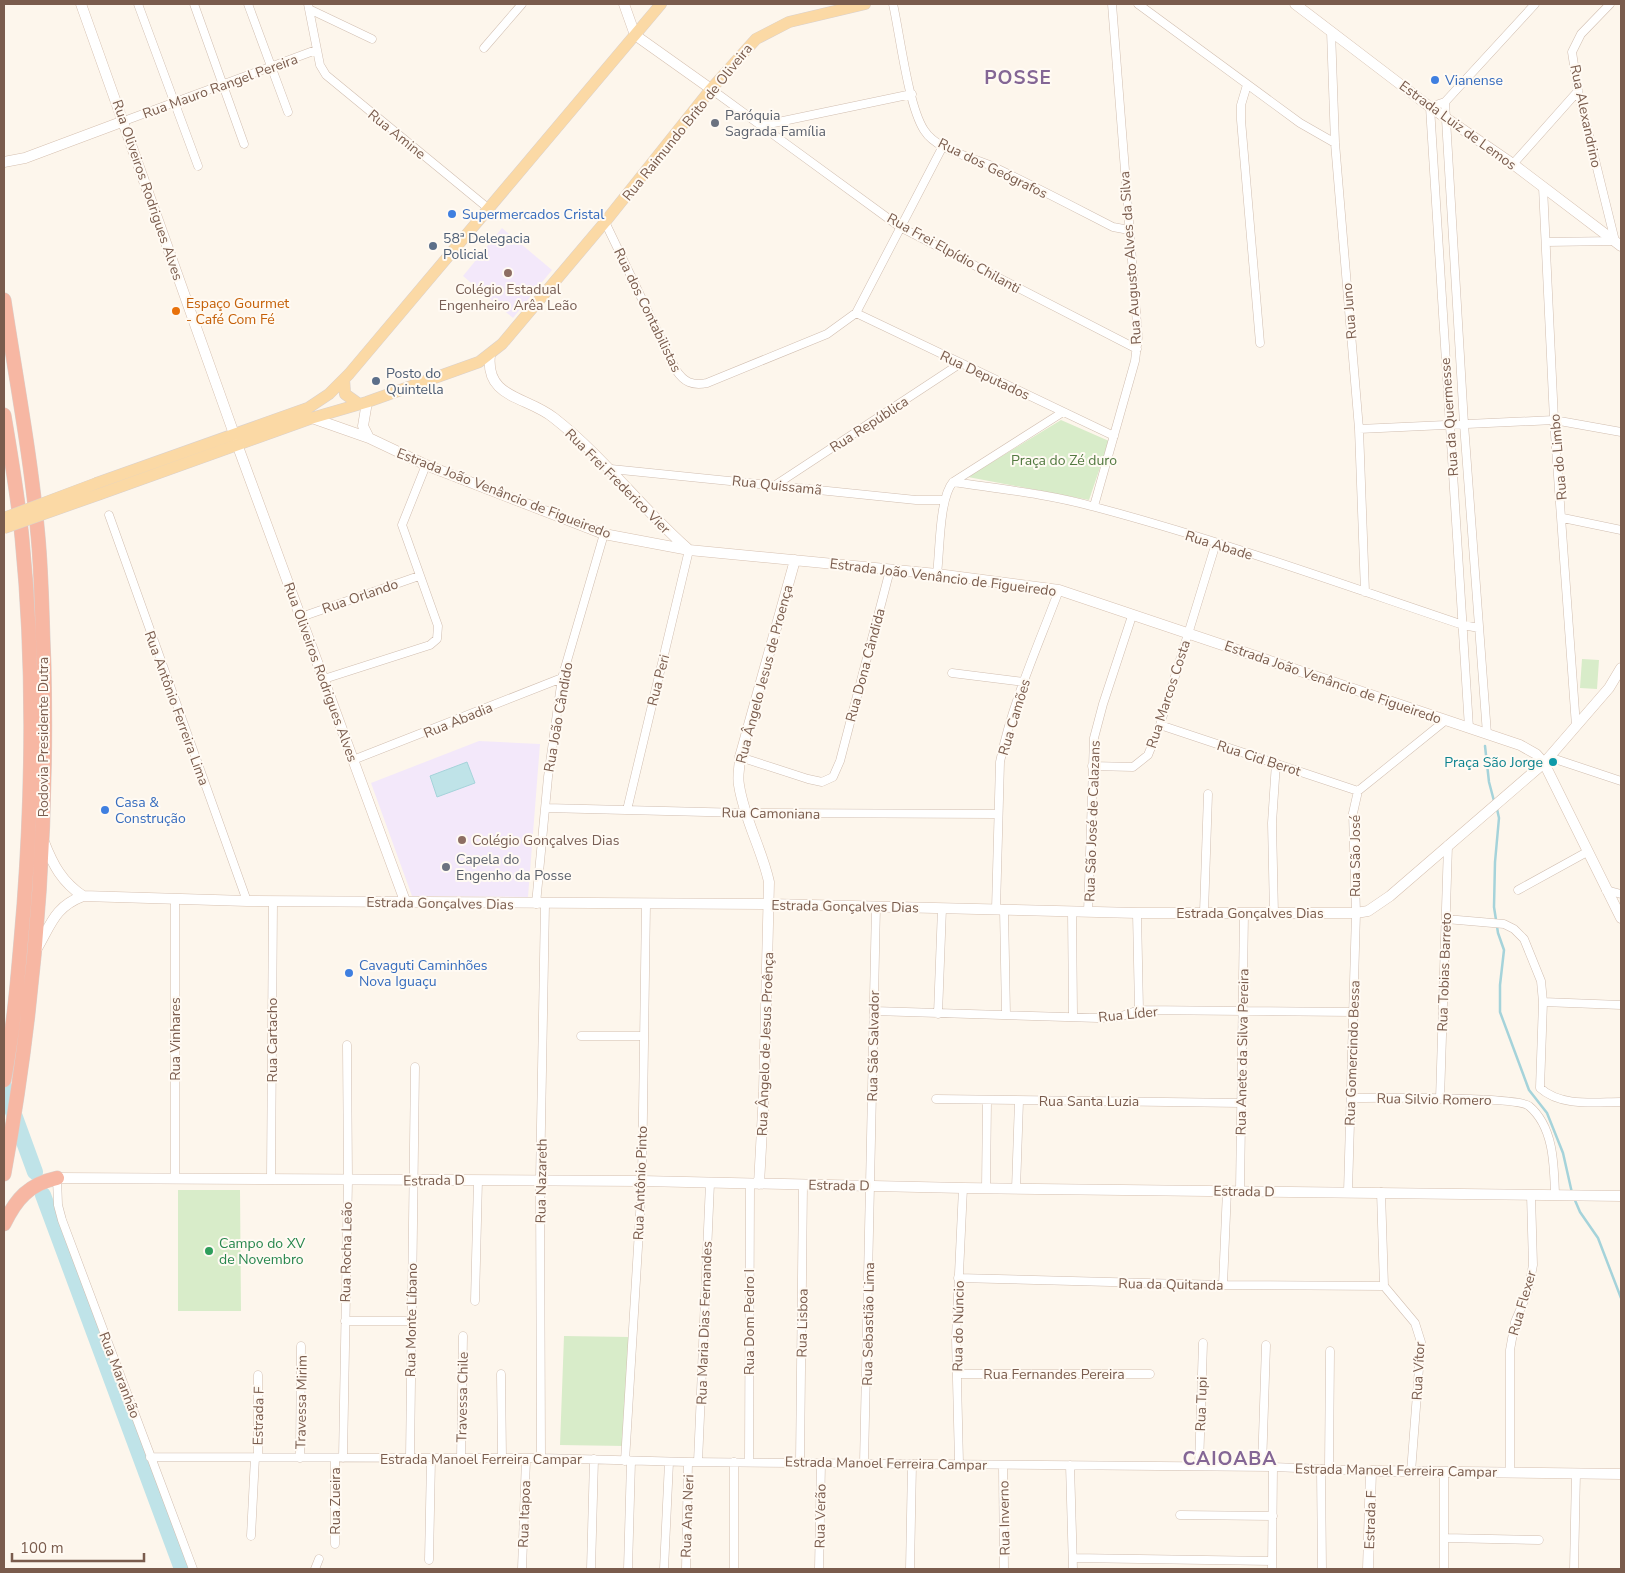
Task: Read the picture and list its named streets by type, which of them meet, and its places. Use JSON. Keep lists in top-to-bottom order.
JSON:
{
  "streets": {
    "highway": ["Rodovia Presidente Dutra"],
    "main road": ["Rua Raimundo Brito de Oliveira"],
    "street": [
      "Rua Mauro Rangel Pereira",
      "Rua Alexandrino",
      "Estrada Luiz de Lemos",
      "Rua Amine",
      "Rua dos Geógrafos",
      "Rua Oliveiros Rodrigues Alves",
      "Rua Frei Elpídio Chilanti",
      "Rua Augusto Alves da Silva",
      "Rua dos Contabilistas",
      "Rua Juno",
      "Rua Deputados",
      "Rua da Quermesse",
      "Rua República",
      "Rua do Limbo",
      "Rua Frei Frederico Vier",
      "Rua Quissamã",
      "Estrada João Venâncio de Figueiredo",
      "Rua Abade",
      "Rua Orlando",
      "Rua Dona Cândida",
      "Rua Ângelo Jesus de Proença",
      "Rua Peri",
      "Rua Marcos Costa",
      "Rua Antônio Ferreira Lima",
      "Rua João Cândido",
      "Rua Camões",
      "Rua Abadia",
      "Rua Cid Berot",
      "Rua Camoniana",
      "Rua São José de Calazans",
      "Rua São José",
      "Estrada Gonçalves Dias",
      "Rua Tobias Barreto",
      "Rua Líder",
      "Rua Vinhares",
      "Rua Cartacho",
      "Rua Ângelo de Jesus Proênça",
      "Rua São Salvador",
      "Rua Anete da Silva Pereira",
      "Rua Gomercindo Bessa",
      "Rua Silvio Romero",
      "Rua Santa Luzia",
      "Estrada D",
      "Rua Nazareth",
      "Rua Antônio Pinto",
      "Rua Rocha Leão",
      "Rua da Quitanda",
      "Rua Flexer",
      "Rua Monte Líbano",
      "Rua Dom Pedro I",
      "Rua Maria Dias Fernandes",
      "Rua Lisboa",
      "Rua Sebastião Lima",
      "Rua do Núncio",
      "Rua Vítor",
      "Rua Fernandes Pereira",
      "Rua Maranhão",
      "Travessa Chile",
      "Travessa Mirim",
      "Rua Tupi",
      "Estrada F",
      "Estrada Manoel Ferreira Campar",
      "Rua Zueira",
      "Rua Itapoa",
      "Rua Ana Neri",
      "Rua Verão",
      "Rua Inverno"
    ]
  },
  "crossings": [
    ["Rua Mauro Rangel Pereira", "Rua Amine"],
    ["Rua Mauro Rangel Pereira", "Rua Oliveiros Rodrigues Alves"],
    ["Rua Alexandrino", "Estrada Luiz de Lemos"],
    ["Rua Raimundo Brito de Oliveira", "Rua Frei Elpídio Chilanti"],
    ["Rua Raimundo Brito de Oliveira", "Rua dos Contabilistas"],
    ["Rua Raimundo Brito de Oliveira", "Rua Frei Frederico Vier"],
    ["Rua Raimundo Brito de Oliveira", "Estrada João Venâncio de Figueiredo"],
    ["Estrada Luiz de Lemos", "Rua Juno"],
    ["Estrada Luiz de Lemos", "Rua da Quermesse"],
    ["Estrada Luiz de Lemos", "Rua do Limbo"],
    ["Rua dos Geógrafos", "Rua Augusto Alves da Silva"],
    ["Rua dos Geógrafos", "Rua dos Contabilistas"],
    ["Rua Oliveiros Rodrigues Alves", "Rua Orlando"],
    ["Rua Oliveiros Rodrigues Alves", "Rua Abadia"],
    ["Rua Oliveiros Rodrigues Alves", "Estrada Gonçalves Dias"],
    ["Rua Frei Elpídio Chilanti", "Rua Augusto Alves da Silva"],
    ["Rua Frei Elpídio Chilanti", "Rua dos Contabilistas"],
    ["Rua Augusto Alves da Silva", "Rua Deputados"],
    ["Rua Augusto Alves da Silva", "Rua Abade"],
    ["Rua dos Contabilistas", "Rua Deputados"],
    ["Rua Juno", "Rua Abade"],
    ["Rua Deputados", "Rua República"],
    ["Rua da Quermesse", "Estrada João Venâncio de Figueiredo"],
    ["Rua da Quermesse", "Rua Abade"],
    ["Rua República", "Rua Quissamã"],
    ["Rua do Limbo", "Estrada Gonçalves Dias"],
    ["Rua Frei Frederico Vier", "Rua Quissamã"],
    ["Rua Frei Frederico Vier", "Estrada João Venâncio de Figueiredo"],
    ["Rua Frei Frederico Vier", "Rua Peri"],
    ["Estrada João Venâncio de Figueiredo", "Rua Dona Cândida"],
    ["Estrada João Venâncio de Figueiredo", "Rua Ângelo Jesus de Proença"],
    ["Estrada João Venâncio de Figueiredo", "Rua Peri"],
    ["Estrada João Venâncio de Figueiredo", "Rua Marcos Costa"],
    ["Estrada João Venâncio de Figueiredo", "Rua João Cândido"],
    ["Estrada João Venâncio de Figueiredo", "Rua Camões"],
    ["Estrada João Venâncio de Figueiredo", "Rua São José de Calazans"],
    ["Estrada João Venâncio de Figueiredo", "Estrada Gonçalves Dias"],
    ["Rua Abade", "Rua Marcos Costa"],
    ["Rua Dona Cândida", "Rua Ângelo Jesus de Proença"],
    ["Rua Ângelo Jesus de Proença", "Rua Camoniana"],
    ["Rua Ângelo Jesus de Proença", "Estrada Gonçalves Dias"],
    ["Rua Ângelo Jesus de Proença", "Rua Ângelo de Jesus Proênça"],
    ["Rua Peri", "Rua Camoniana"],
    ["Rua Marcos Costa", "Rua Cid Berot"],
    ["Rua Marcos Costa", "Rua São José de Calazans"],
    ["Rua Antônio Ferreira Lima", "Estrada Gonçalves Dias"],
    ["Rua João Cândido", "Rua Abadia"],
    ["Rua João Cândido", "Rua Camoniana"],
    ["Rua João Cândido", "Estrada Gonçalves Dias"],
    ["Rua João Cândido", "Rua Nazareth"],
    ["Rua Camões", "Rua Camoniana"],
    ["Rua Camões", "Estrada Gonçalves Dias"],
    ["Rua Camões", "Rua Líder"],
    ["Rua Cid Berot", "Rua São José"],
    ["Rua São José de Calazans", "Estrada Gonçalves Dias"],
    ["Rua São José", "Estrada Gonçalves Dias"],
    ["Rua São José", "Rua Gomercindo Bessa"],
    ["Estrada Gonçalves Dias", "Rua Tobias Barreto"],
    ["Estrada Gonçalves Dias", "Rua Vinhares"],
    ["Estrada Gonçalves Dias", "Rua Cartacho"],
    ["Estrada Gonçalves Dias", "Rua Ângelo de Jesus Proênça"],
    ["Estrada Gonçalves Dias", "Rua São Salvador"],
    ["Estrada Gonçalves Dias", "Rua Anete da Silva Pereira"],
    ["Estrada Gonçalves Dias", "Rua Gomercindo Bessa"],
    ["Estrada Gonçalves Dias", "Rua Nazareth"],
    ["Estrada Gonçalves Dias", "Rua Antônio Pinto"],
    ["Rua Tobias Barreto", "Rua Silvio Romero"],
    ["Rua Líder", "Rua São Salvador"],
    ["Rua Líder", "Rua Anete da Silva Pereira"],
    ["Rua Líder", "Rua Gomercindo Bessa"],
    ["Rua Vinhares", "Estrada D"],
    ["Rua Cartacho", "Estrada D"],
    ["Rua Ângelo de Jesus Proênça", "Estrada D"],
    ["Rua Ângelo de Jesus Proênça", "Rua Dom Pedro I"],
    ["Rua São Salvador", "Estrada D"],
    ["Rua São Salvador", "Rua Sebastião Lima"],
    ["Rua Anete da Silva Pereira", "Rua Santa Luzia"],
    ["Rua Anete da Silva Pereira", "Estrada D"],
    ["Rua Gomercindo Bessa", "Rua Silvio Romero"],
    ["Rua Gomercindo Bessa", "Estrada D"],
    ["Rua Silvio Romero", "Estrada D"],
    ["Estrada D", "Rua Nazareth"],
    ["Estrada D", "Rua Antônio Pinto"],
    ["Estrada D", "Rua Rocha Leão"],
    ["Estrada D", "Rua Flexer"],
    ["Estrada D", "Rua Monte Líbano"],
    ["Estrada D", "Rua Dom Pedro I"],
    ["Estrada D", "Rua Maria Dias Fernandes"],
    ["Estrada D", "Rua Lisboa"],
    ["Estrada D", "Rua Sebastião Lima"],
    ["Estrada D", "Rua do Núncio"],
    ["Estrada D", "Rua Maranhão"],
    ["Rua Nazareth", "Estrada Manoel Ferreira Campar"],
    ["Rua Antônio Pinto", "Estrada Manoel Ferreira Campar"],
    ["Rua Rocha Leão", "Estrada Manoel Ferreira Campar"],
    ["Rua Rocha Leão", "Rua Zueira"],
    ["Rua da Quitanda", "Rua do Núncio"],
    ["Rua da Quitanda", "Rua Vítor"],
    ["Rua Flexer", "Estrada Manoel Ferreira Campar"],
    ["Rua Monte Líbano", "Estrada Manoel Ferreira Campar"],
    ["Rua Dom Pedro I", "Estrada Manoel Ferreira Campar"],
    ["Rua Maria Dias Fernandes", "Estrada Manoel Ferreira Campar"],
    ["Rua Lisboa", "Estrada Manoel Ferreira Campar"],
    ["Rua Sebastião Lima", "Estrada Manoel Ferreira Campar"],
    ["Rua do Núncio", "Rua Fernandes Pereira"],
    ["Rua do Núncio", "Estrada Manoel Ferreira Campar"],
    ["Rua Vítor", "Estrada Manoel Ferreira Campar"],
    ["Rua Maranhão", "Estrada Manoel Ferreira Campar"],
    ["Travessa Chile", "Estrada Manoel Ferreira Campar"],
    ["Travessa Mirim", "Estrada Manoel Ferreira Campar"],
    ["Rua Tupi", "Estrada Manoel Ferreira Campar"],
    ["Estrada F", "Estrada Manoel Ferreira Campar"],
    ["Estrada Manoel Ferreira Campar", "Rua Zueira"],
    ["Estrada Manoel Ferreira Campar", "Rua Itapoa"],
    ["Estrada Manoel Ferreira Campar", "Rua Ana Neri"],
    ["Estrada Manoel Ferreira Campar", "Rua Verão"],
    ["Estrada Manoel Ferreira Campar", "Rua Inverno"]
  ],
  "districts": ["POSSE", "CAIOABA"],
  "parks": ["Praça do Zé duro"],
  "places": [
    "Vianense",
    "Paróquia Sagrada Família",
    "Supermercados Cristal",
    "58ª Delegacia Policial",
    "Colégio Estadual Engenheiro Arêa Leão",
    "Espaço Gourmet - Café Com Fé",
    "Posto do Quintella",
    "Praça São Jorge",
    "Casa & Construção",
    "Colégio Gonçalves Dias",
    "Capela do Engenho da Posse",
    "Cavaguti Caminhões Nova Iguaçu",
    "Campo do XV de Novembro"
  ],
  "scale_bar": "100 m"
}
